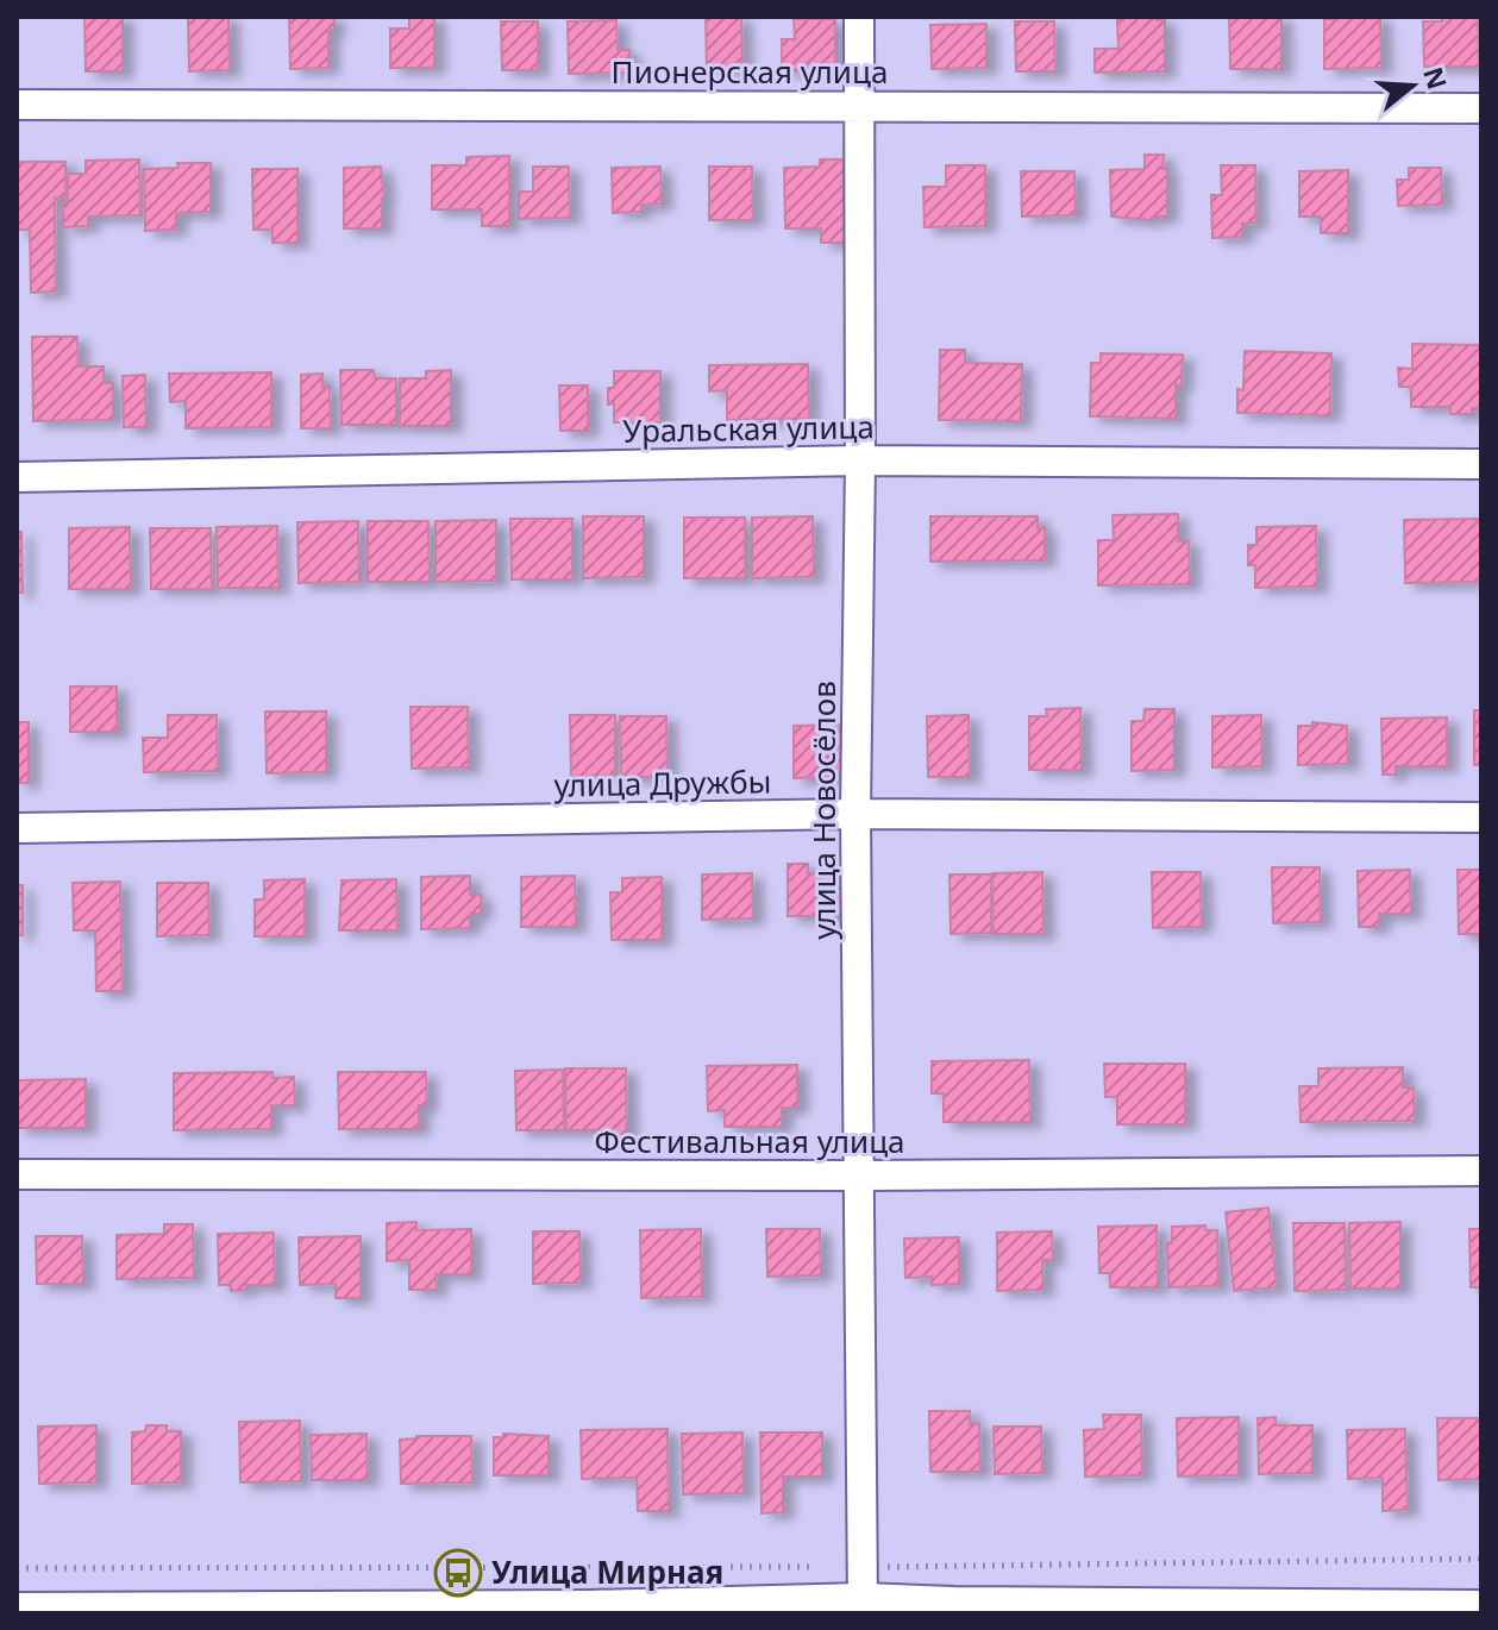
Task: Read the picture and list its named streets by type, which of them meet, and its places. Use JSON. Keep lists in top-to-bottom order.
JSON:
{
  "streets": {
    "street": [
      "Пионерская улица",
      "Уральская улица",
      "улица Дружбы",
      "улица Новосёлов",
      "Фестивальная улица"
    ]
  },
  "crossings": [
    ["Пионерская улица", "улица Новосёлов"],
    ["Уральская улица", "улица Новосёлов"],
    ["улица Дружбы", "улица Новосёлов"],
    ["улица Новосёлов", "Фестивальная улица"]
  ],
  "places": {
    "bus stop": ["Улица Мирная"]
  },
  "north": "right"
}
